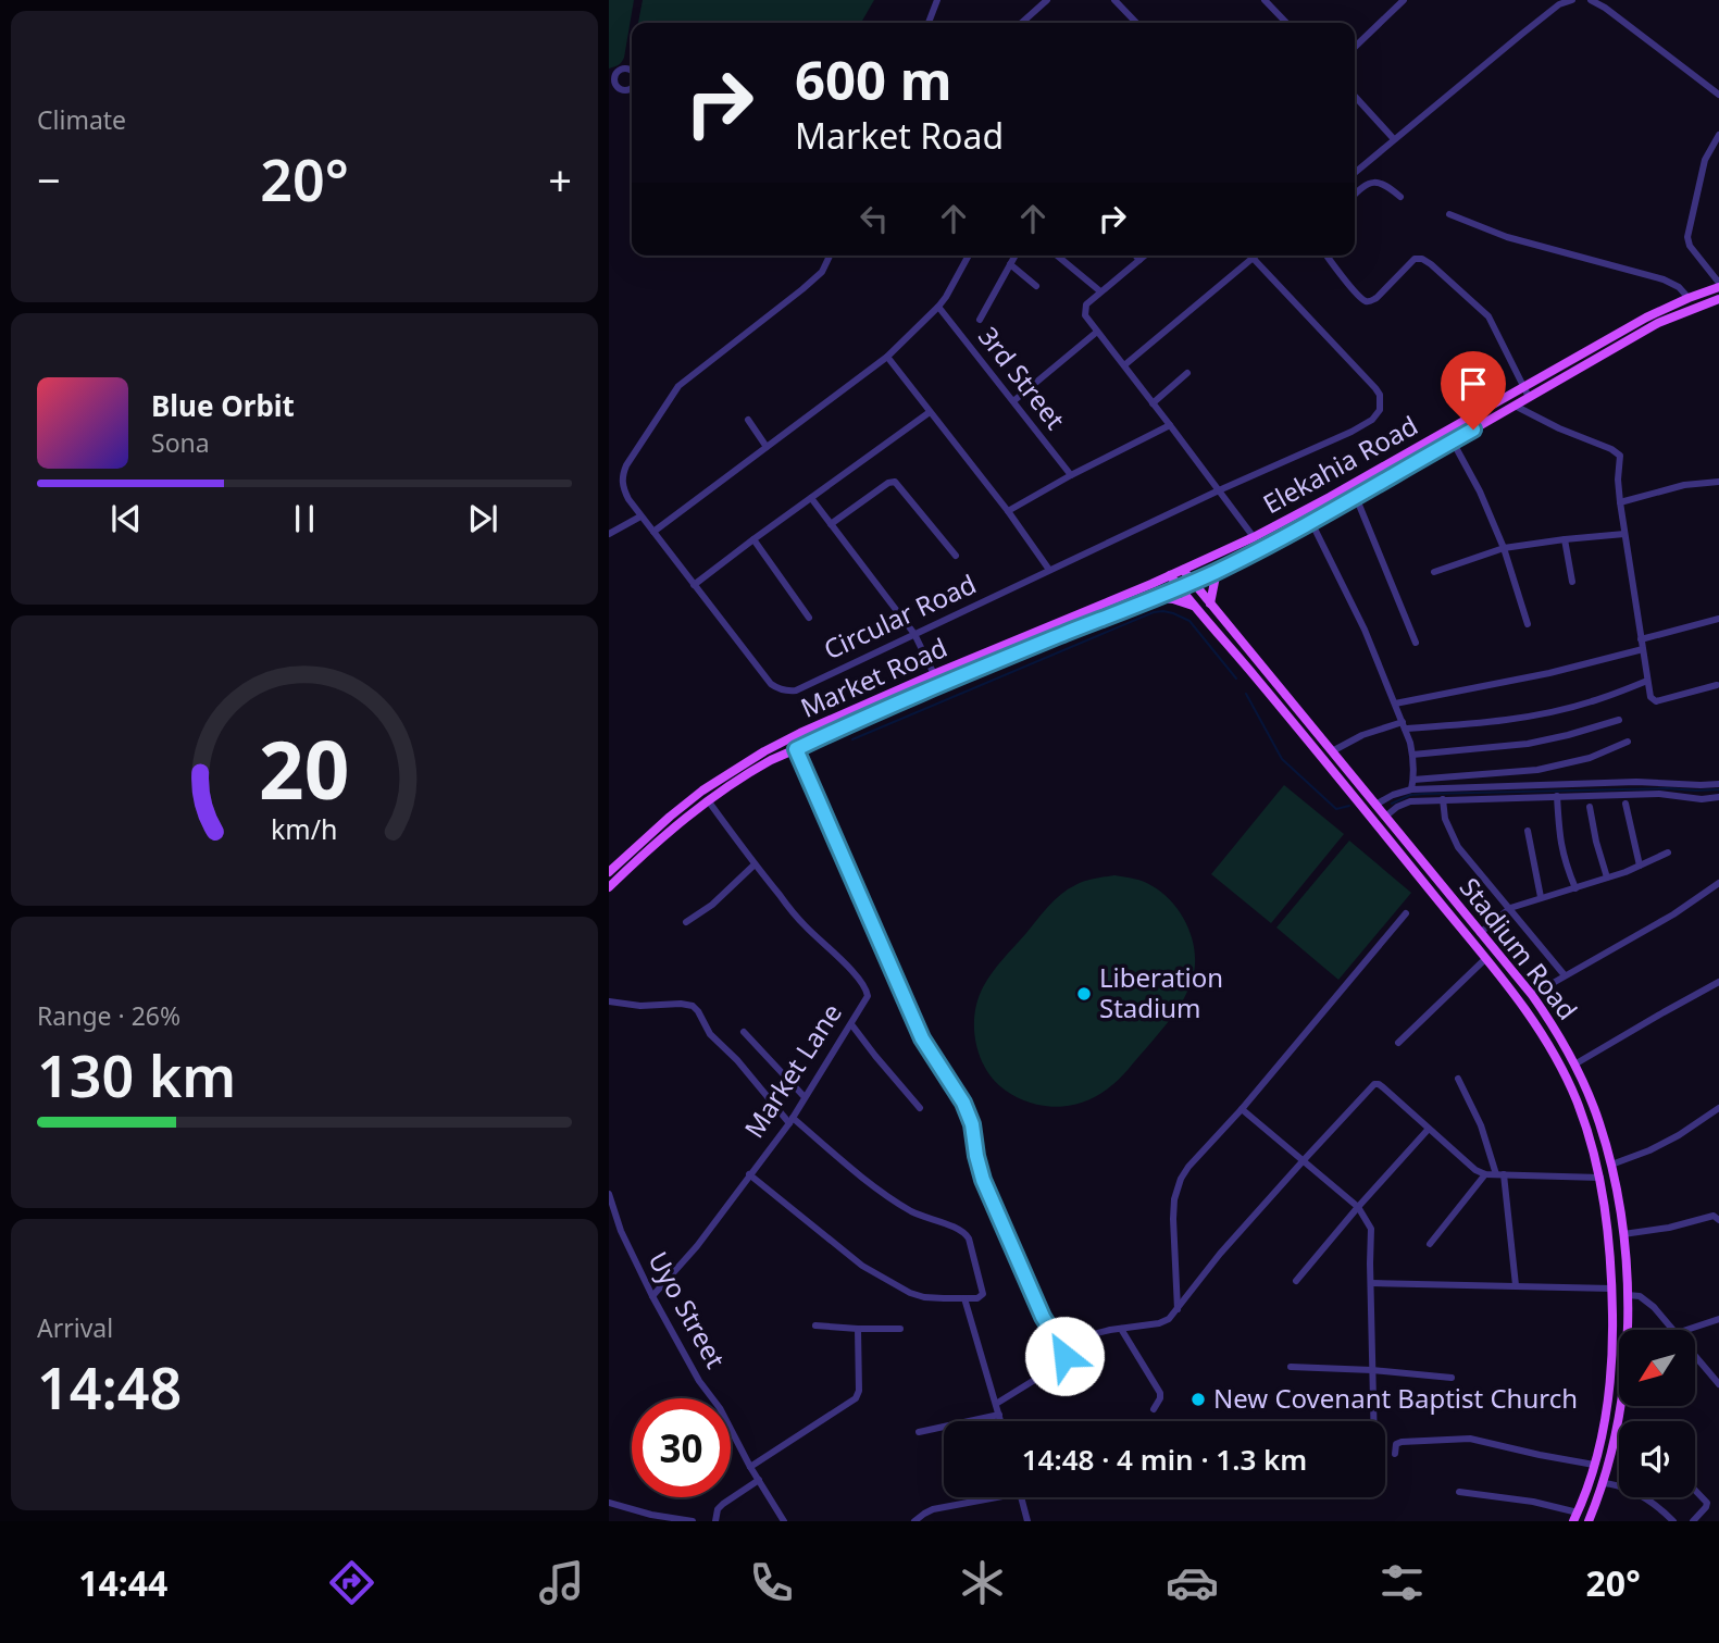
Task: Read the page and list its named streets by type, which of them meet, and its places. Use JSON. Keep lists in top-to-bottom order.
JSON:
{
  "streets": {
    "main road": ["Elekahia Road", "Market Road", "Stadium Road"],
    "street": [
      "3rd Street",
      "Circular Road",
      "Market Lane",
      "Uyo Street"
    ]
  },
  "crossings": [
    ["Elekahia Road", "Market Road"],
    ["Elekahia Road", "Stadium Road"],
    ["Market Road", "Stadium Road"],
    ["Market Road", "Market Lane"],
    ["Market Lane", "Uyo Street"]
  ],
  "places": ["Liberation Stadium", "New Covenant Baptist Church"],
  "north": "bottom left",
  "page": {
    "tile": [
      "Climate",
      ["Range · 26%", "130 km"],
      ["Arrival", "14:48"]
    ],
    "turn": ["600 m", "Market Road"],
    "heat": ["−", "20°", "+"],
    "song": ["Blue Orbit", "Sona"],
    "limit": "30",
    "trip": "14:48 · 4 min · 1.3 km",
    "tabs": ["14:44", "20°"],
    "gauge": ["20", "km/h"]
  }
}
